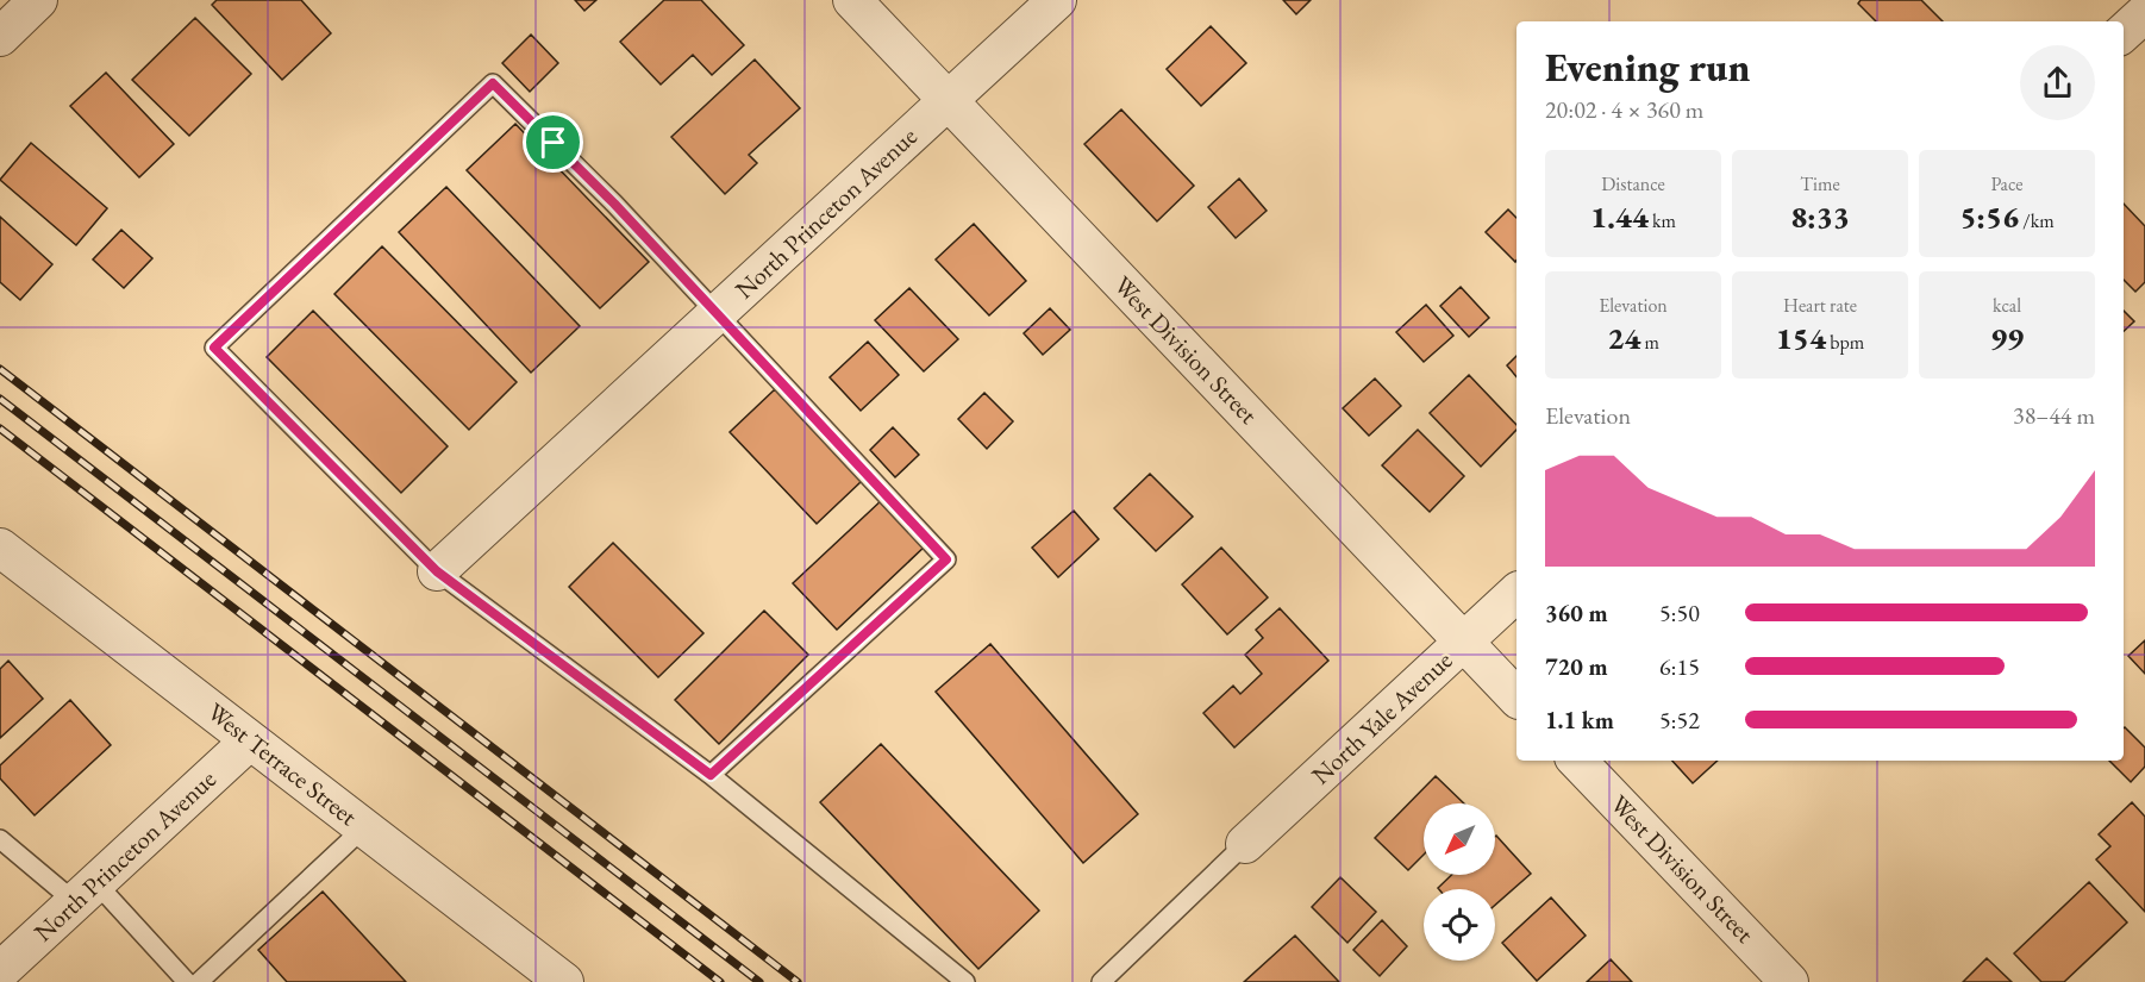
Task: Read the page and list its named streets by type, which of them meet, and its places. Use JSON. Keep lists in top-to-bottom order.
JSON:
{
  "streets": {
    "street": [
      "North Princeton Avenue",
      "West Division Street",
      "North Yale Avenue",
      "West Terrace Street"
    ]
  },
  "crossings": [
    ["North Princeton Avenue", "West Division Street"],
    ["North Princeton Avenue", "West Terrace Street"],
    ["West Division Street", "North Yale Avenue"]
  ],
  "north": "bottom left",
  "page": {
    "heading": ["Evening run", "20:02 · 4 × 360 m"],
    "stats": [
      ["Distance", "1.44 km"],
      ["Time", "8:33"],
      ["Pace", "5:56 /km"],
      ["Elevation", "24 m"],
      ["Heart rate", "154 bpm"],
      ["kcal", "99"]
    ],
    "chart": ["Elevation", "38–44 m"],
    "list": [
      {
        "name": "360 m",
        "note": "5:50"
      },
      {
        "name": "720 m",
        "note": "6:15"
      },
      {
        "name": "1.1 km",
        "note": "5:52"
      }
    ]
  }
}
